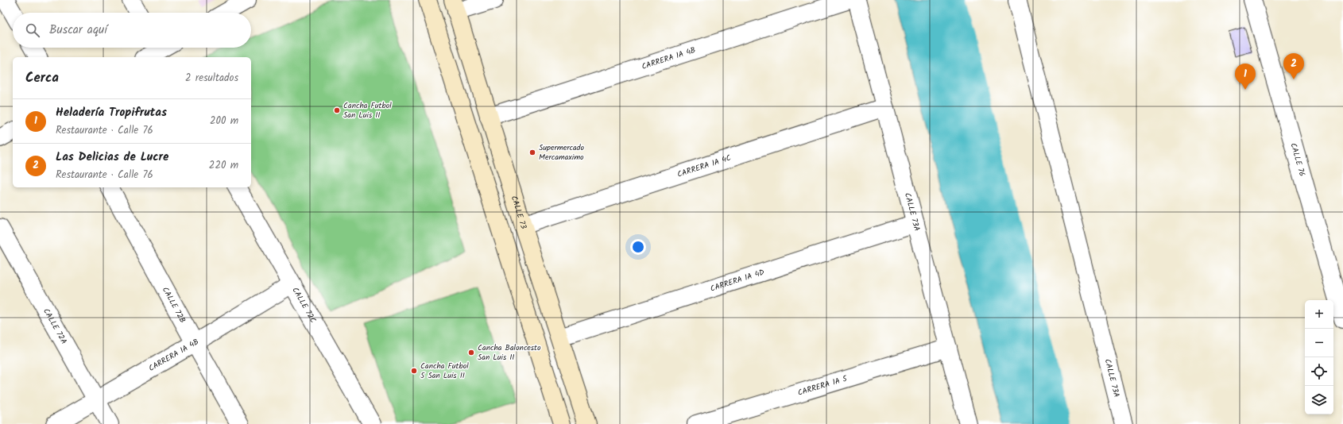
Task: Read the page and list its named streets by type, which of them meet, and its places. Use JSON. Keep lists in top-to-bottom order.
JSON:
{
  "streets": {
    "main road": ["CALLE 73"],
    "street": [
      "CARRERA 1A 4B",
      "CALLE 76",
      "CARRERA 1A 4C",
      "CALLE 73A",
      "CARRERA 1A 4D",
      "CALLE 72B",
      "CALLE 72C",
      "CALLE 72A",
      "CARRERA 1A 5"
    ]
  },
  "crossings": [
    ["CARRERA 1A 4B", "CALLE 73"],
    ["CARRERA 1A 4B", "CALLE 72B"],
    ["CARRERA 1A 4B", "CALLE 72C"],
    ["CARRERA 1A 4B", "CALLE 72A"],
    ["CARRERA 1A 4C", "CALLE 73"],
    ["CARRERA 1A 4C", "CALLE 73A"],
    ["CALLE 73", "CARRERA 1A 4D"],
    ["CALLE 73A", "CARRERA 1A 4D"],
    ["CALLE 73A", "CARRERA 1A 5"]
  ],
  "places": [
    "Cancha Futbol San Luis II",
    "Supermercado Mercamaximo",
    "Cancha Baloncesto San Luis II",
    "Cancha Futbol 5 San Luis II"
  ],
  "page": {
    "search": "Buscar aquí",
    "pins": ["2", "1"],
    "heading": ["Cerca", "2 resultados"],
    "list": [
      {
        "mark": "1",
        "name": "Heladería Tropifrutas",
        "note": "Restaurante · Calle 76",
        "value": "200 m"
      },
      {
        "mark": "2",
        "name": "Las Delicias de Lucre",
        "note": "Restaurante · Calle 76",
        "value": "220 m"
      }
    ],
    "map_buttons": ["+", "−"]
  }
}
